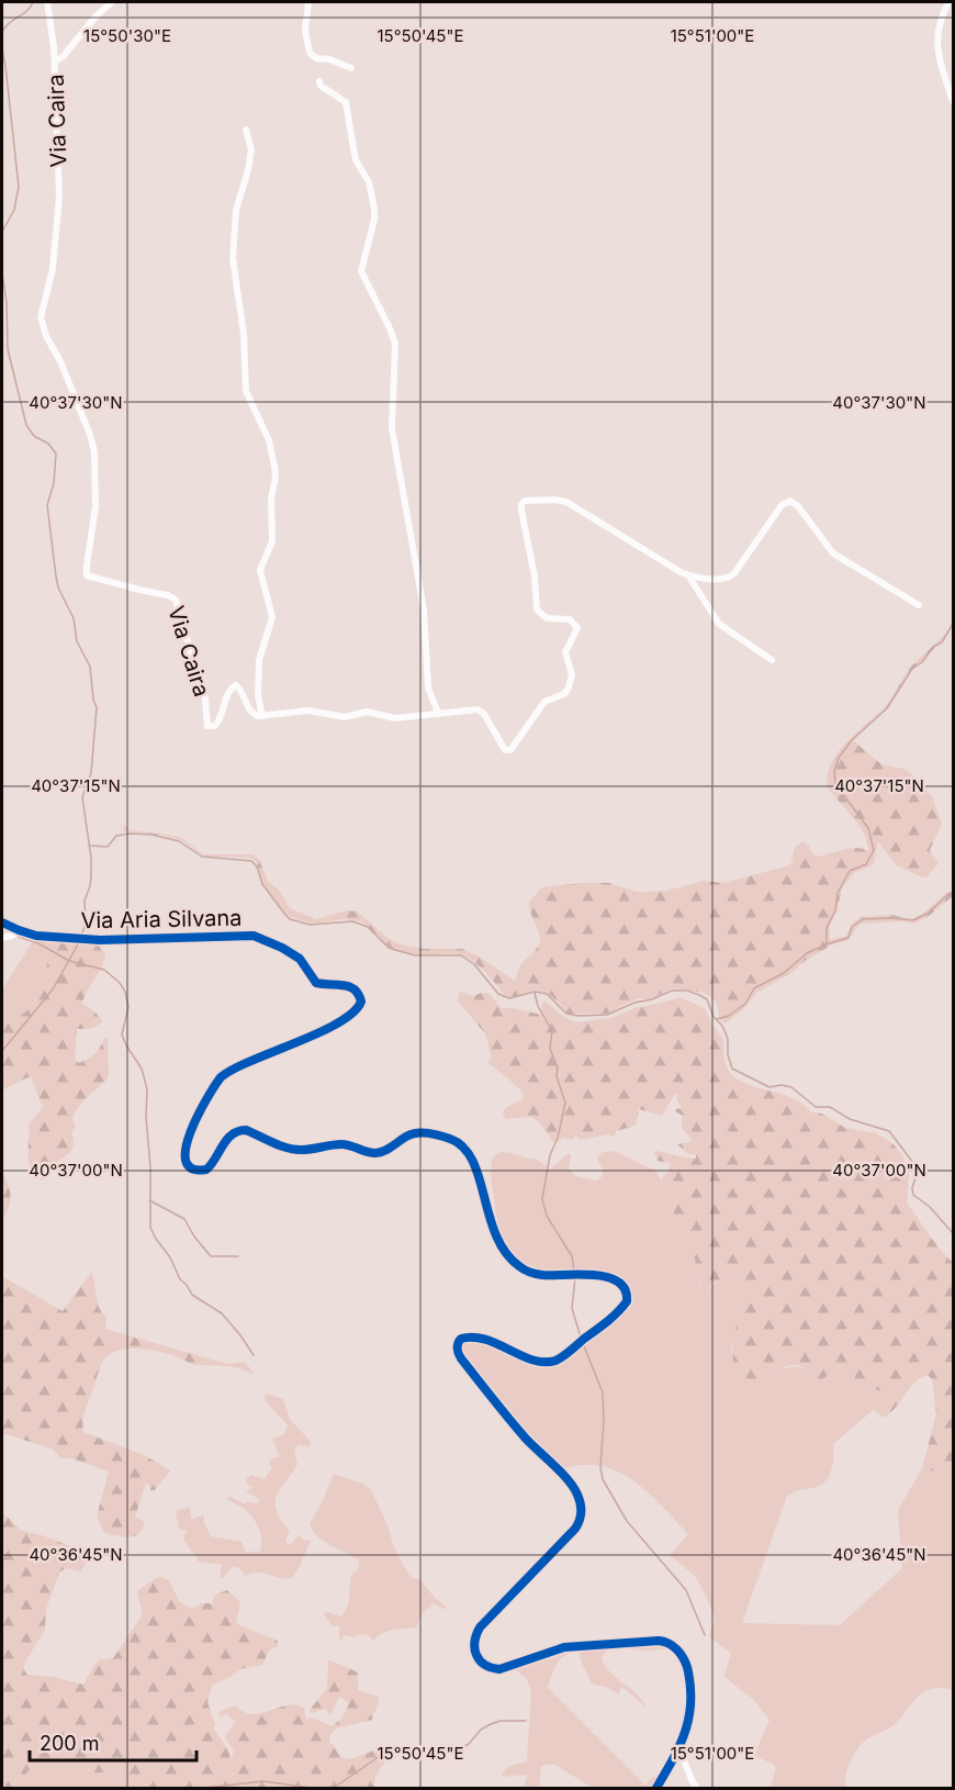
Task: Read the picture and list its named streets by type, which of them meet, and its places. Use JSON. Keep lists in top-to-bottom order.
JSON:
{
  "streets": {
    "street": ["Via Caira", "Via Aria Silvana"]
  },
  "scale_bar": "200 m",
  "coordinates": [
    "15°50'30\"E",
    "15°50'45\"E",
    "15°51'00\"E",
    "40°37'30\"N",
    "40°37'15\"N",
    "40°37'00\"N",
    "40°36'45\"N"
  ]
}
